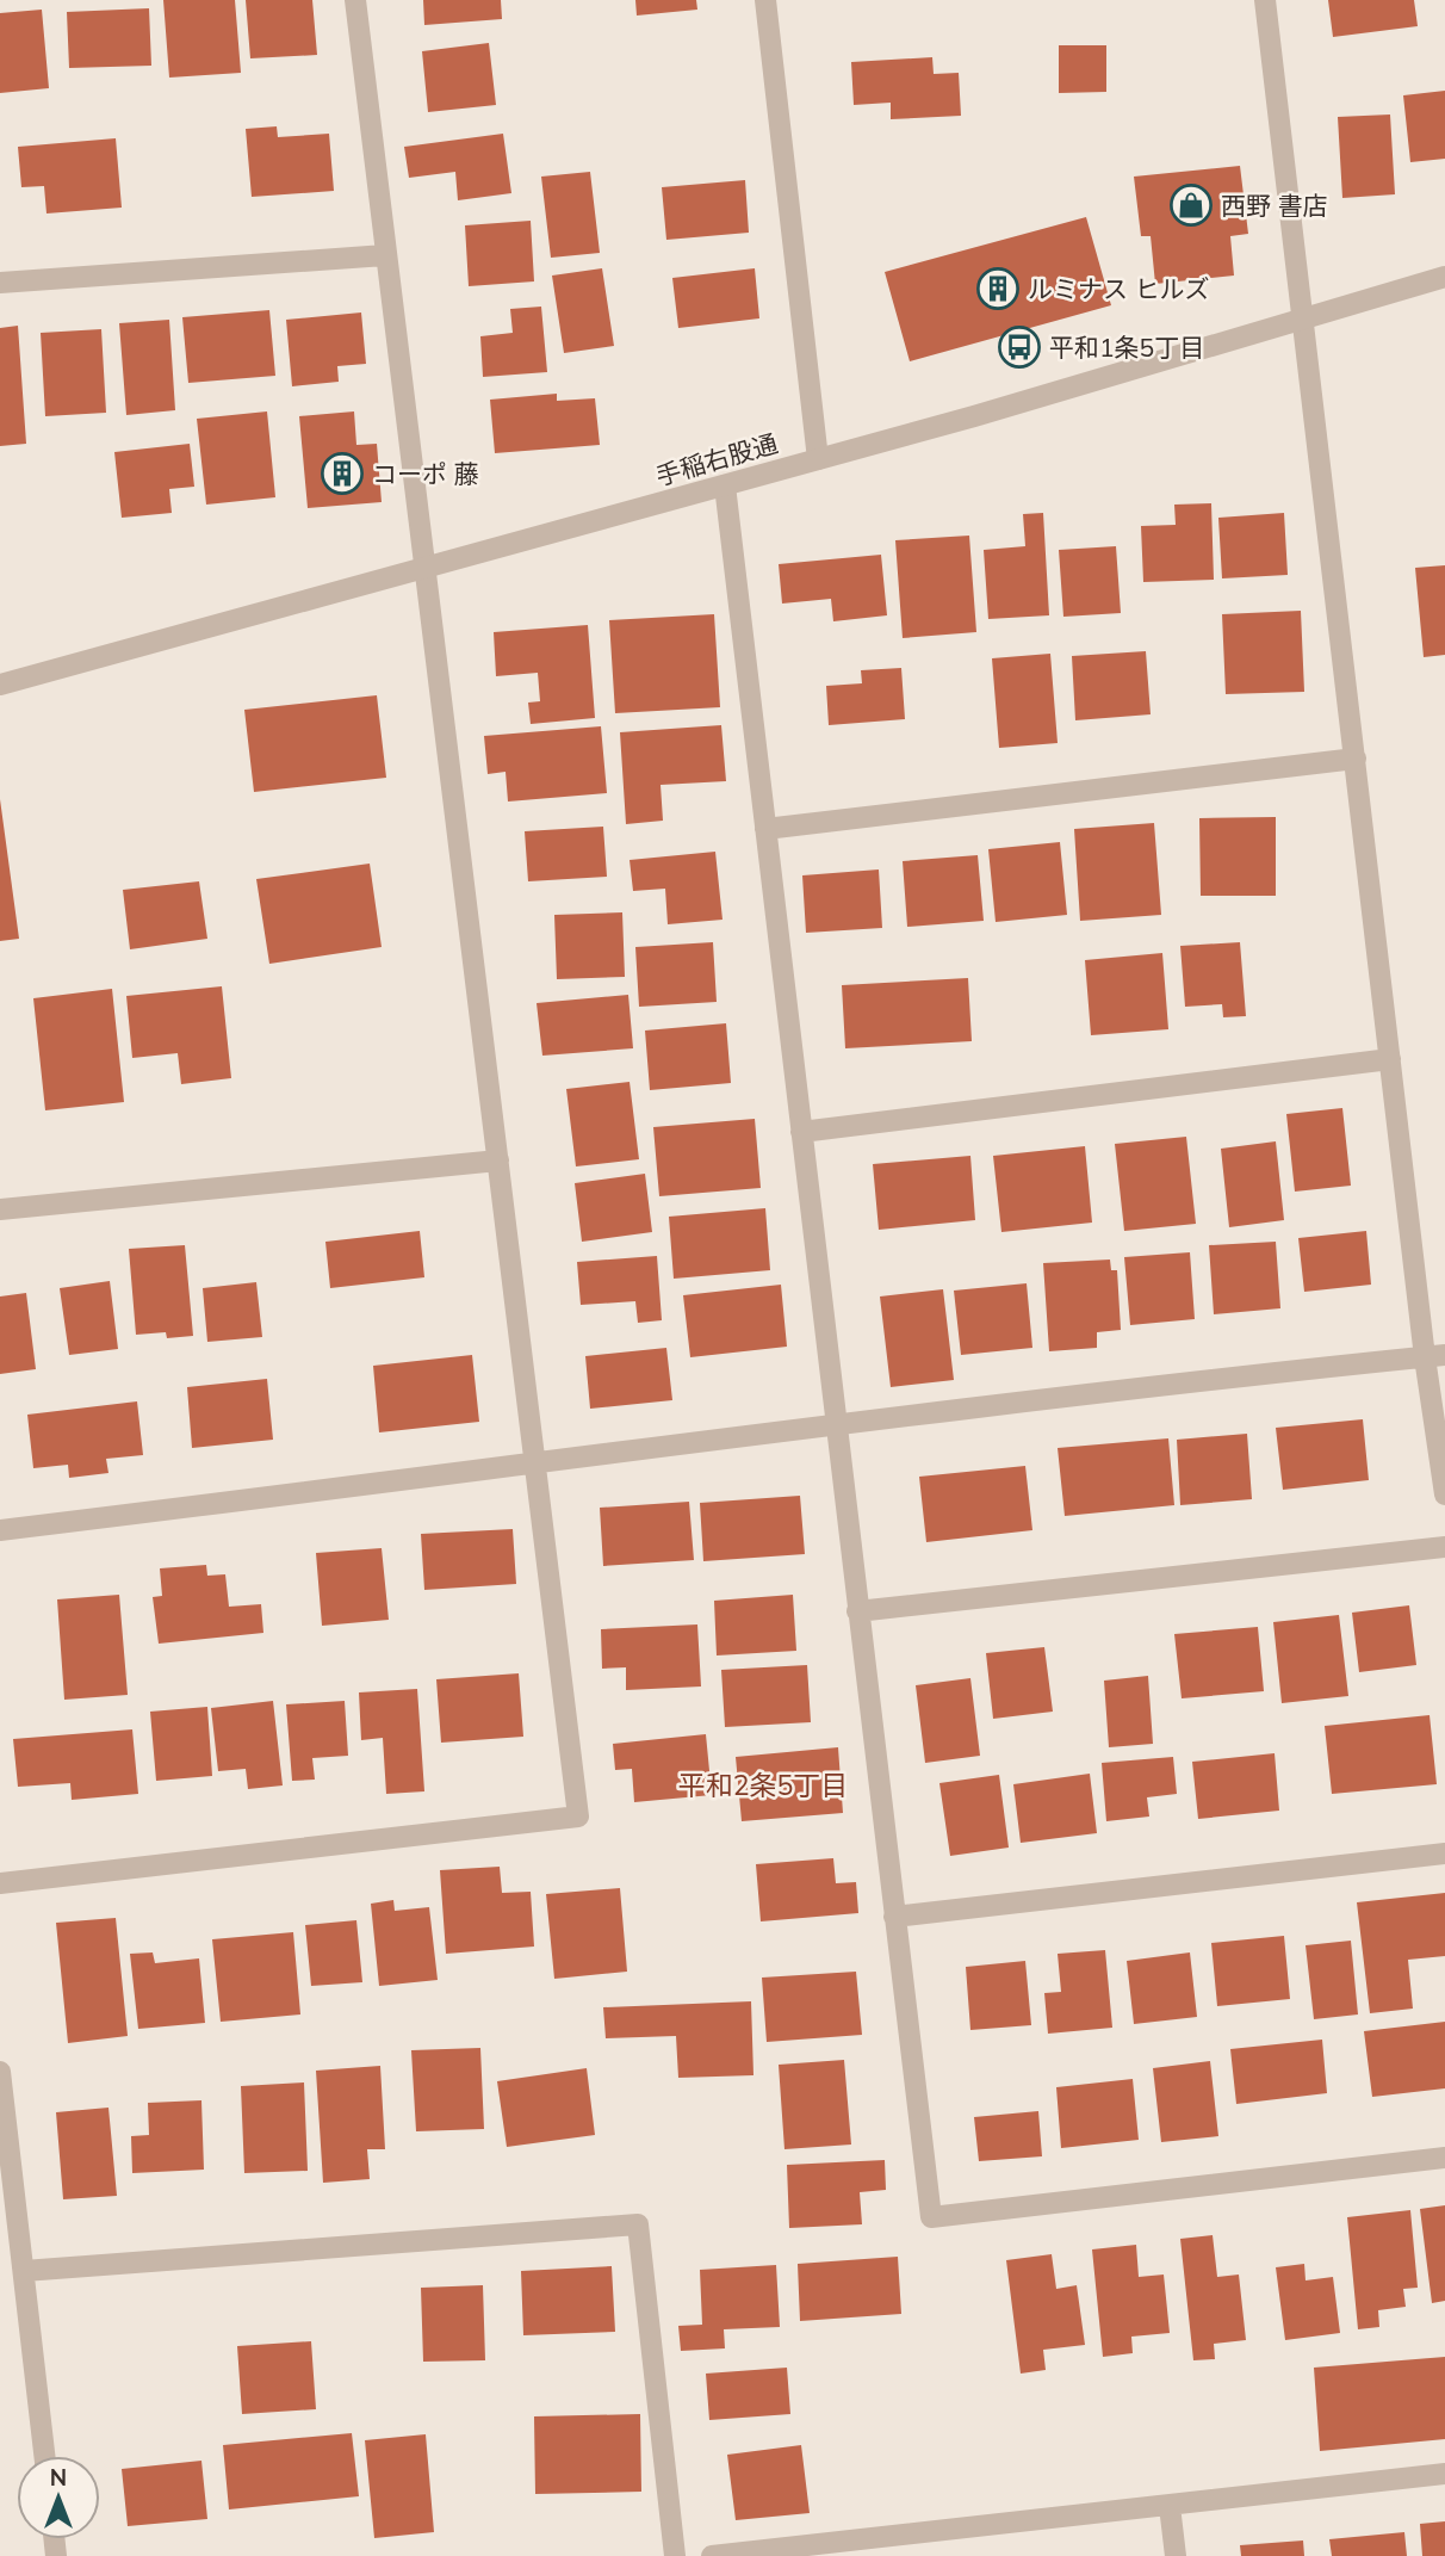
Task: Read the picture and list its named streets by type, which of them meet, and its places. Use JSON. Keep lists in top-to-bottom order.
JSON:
{
  "streets": {
    "street": ["手稲右股通"]
  },
  "districts": ["平和2条5丁目"],
  "places": {
    "shop": ["西野 書店"],
    "building": ["ルミナス ヒルズ", "コーポ 藤"],
    "bus stop": ["平和1条5丁目"]
  },
  "north": "top"
}
